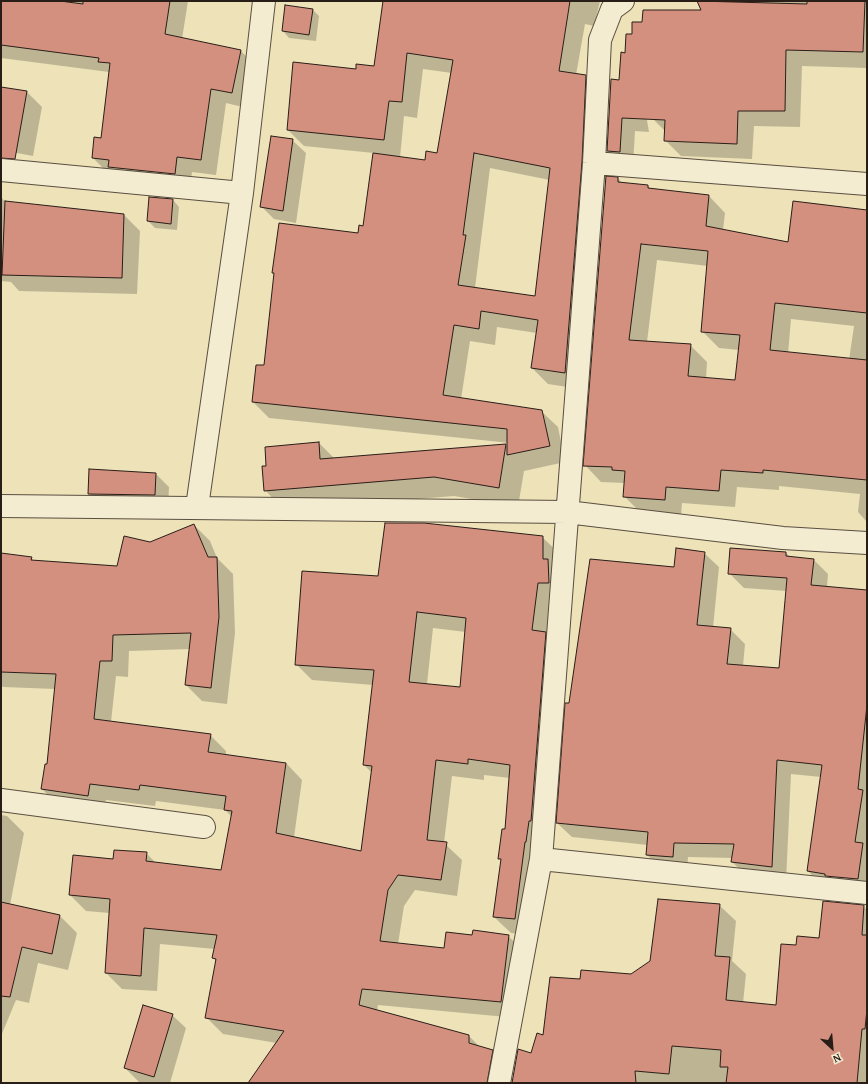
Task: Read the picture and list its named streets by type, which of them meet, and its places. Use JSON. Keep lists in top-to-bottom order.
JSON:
{
  "north": "bottom right"
}
